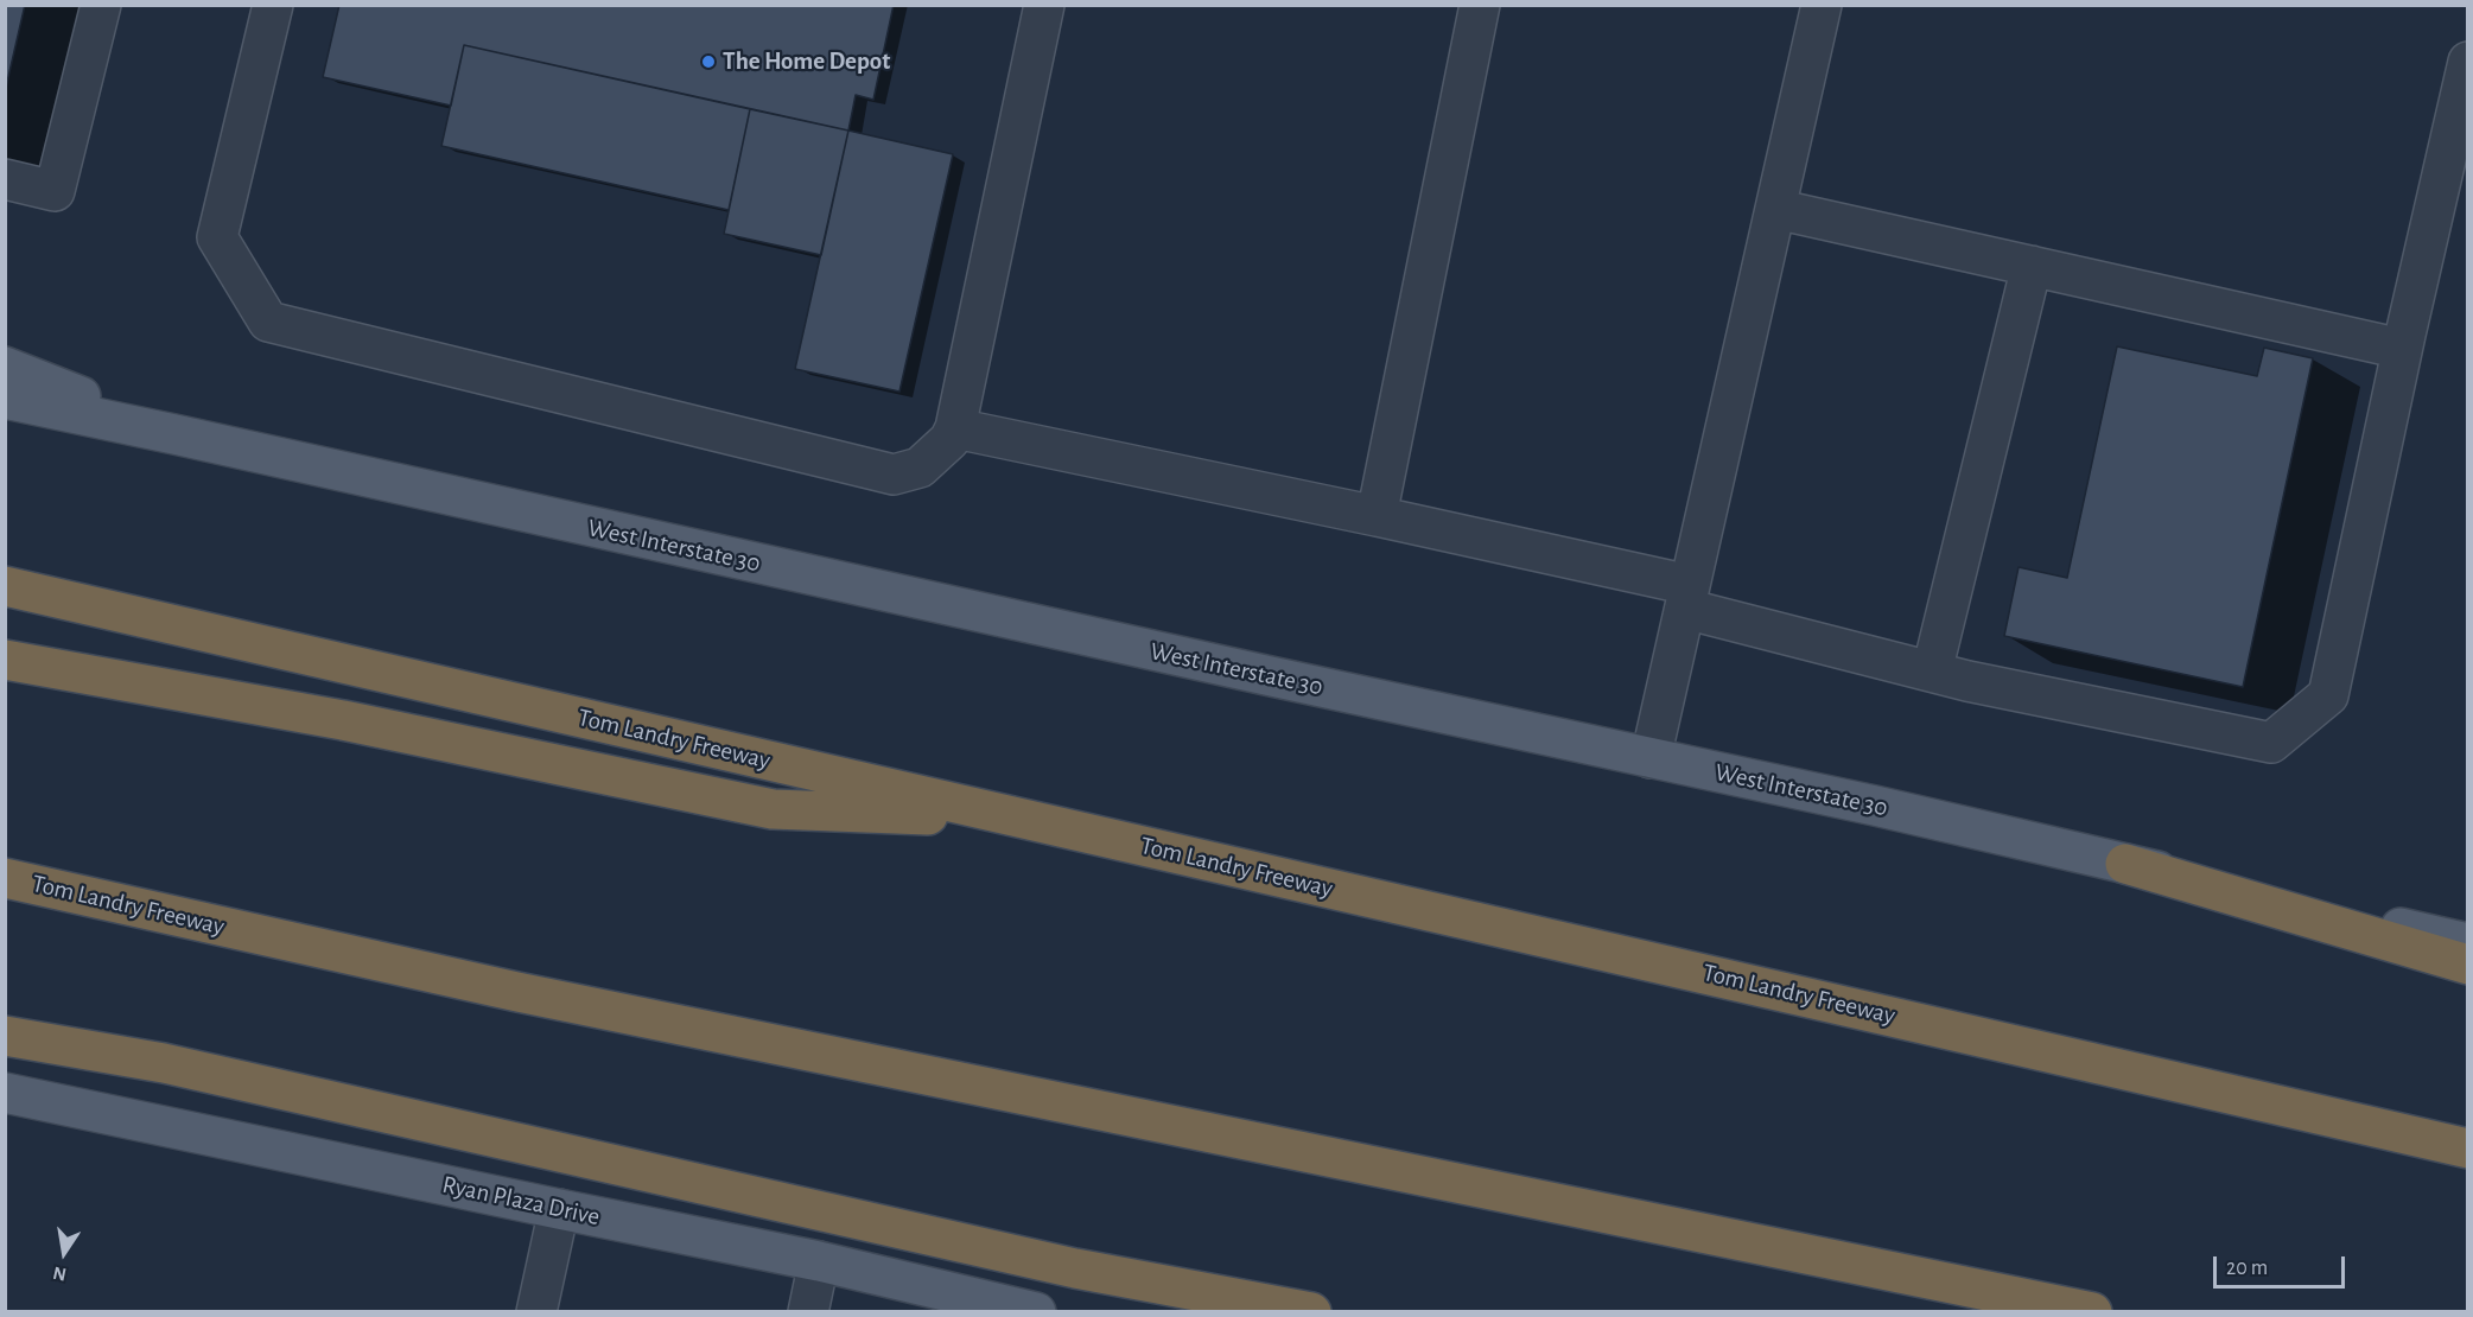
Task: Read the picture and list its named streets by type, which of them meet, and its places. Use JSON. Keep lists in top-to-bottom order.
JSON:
{
  "streets": {
    "highway": ["Tom Landry Freeway"],
    "main road": ["West Interstate 30", "Ryan Plaza Drive"]
  },
  "places": ["The Home Depot"],
  "scale_bar": "20 m",
  "north": "bottom"
}
